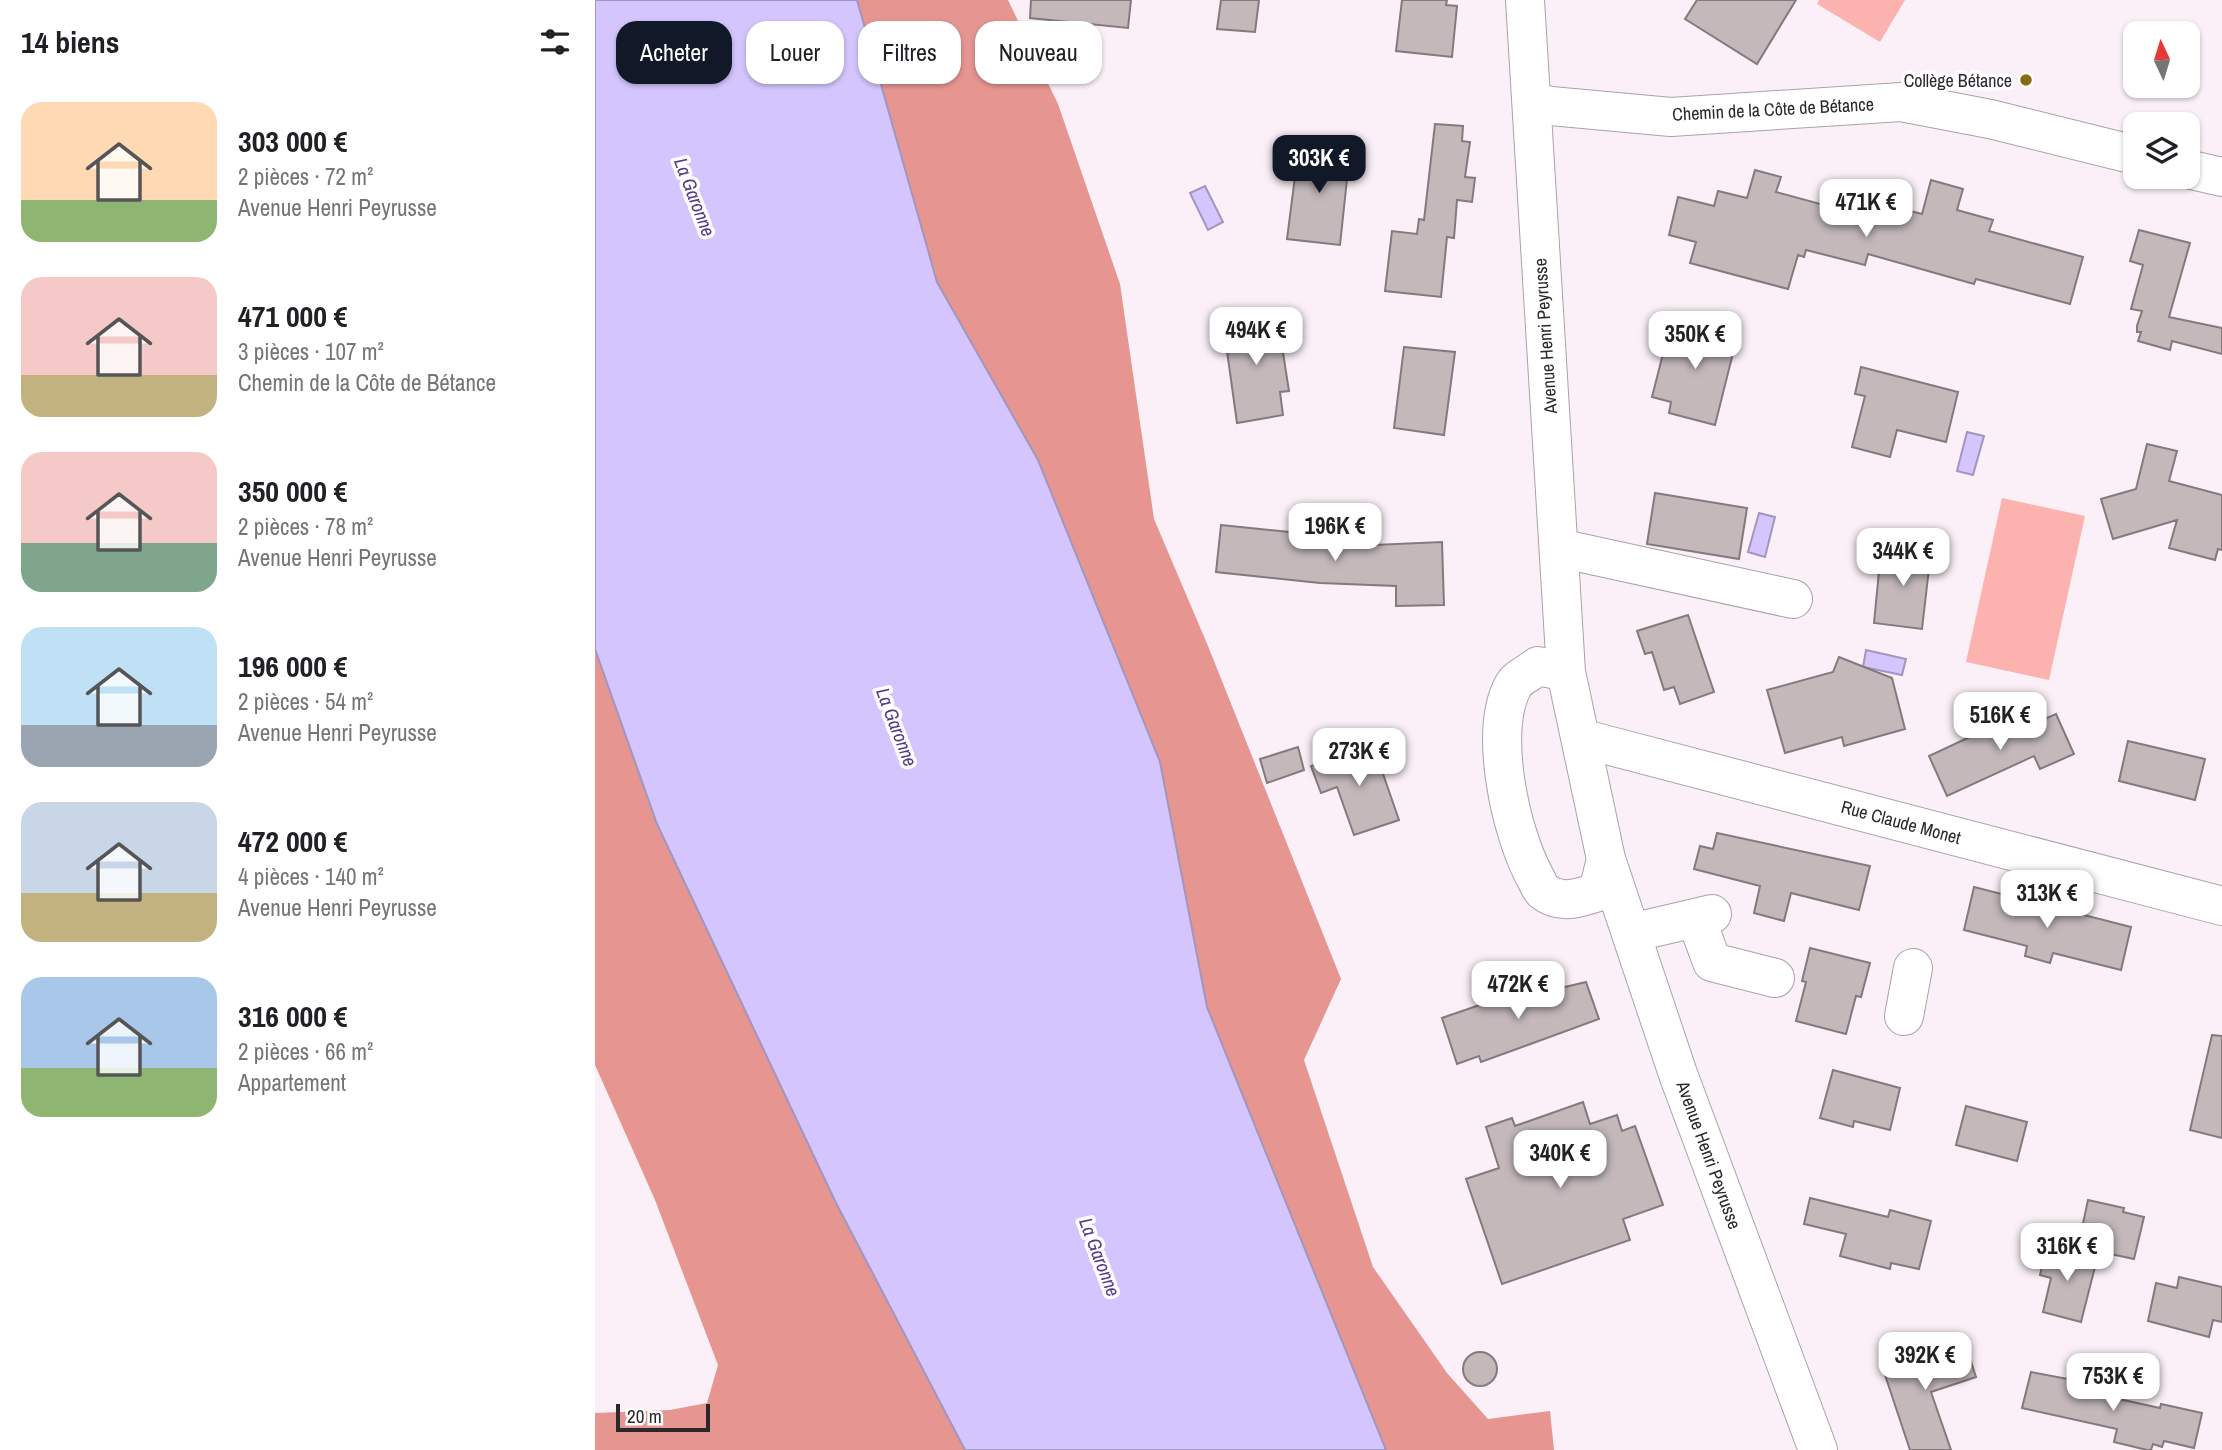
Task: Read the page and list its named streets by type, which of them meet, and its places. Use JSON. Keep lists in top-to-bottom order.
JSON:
{
  "streets": {
    "street": ["Chemin de la Côte de Bétance", "Avenue Henri Peyrusse", "Rue Claude Monet"]
  },
  "crossings": [
    ["Chemin de la Côte de Bétance", "Avenue Henri Peyrusse"],
    ["Avenue Henri Peyrusse", "Rue Claude Monet"]
  ],
  "water": ["La Garonne"],
  "places": ["Collège Bétance"],
  "scale_bar": "20 m",
  "north": "top",
  "page": {
    "heading": "14 biens",
    "chip": [
      "Acheter",
      "Louer",
      "Filtres",
      "Nouveau"
    ],
    "list": [
      {
        "name": "303 000 €",
        "note": "2 pièces · 72 m² · Avenue Henri Peyrusse"
      },
      {
        "name": "471 000 €",
        "note": "3 pièces · 107 m² · Chemin de la Côte de Bétance"
      },
      {
        "name": "350 000 €",
        "note": "2 pièces · 78 m² · Avenue Henri Peyrusse"
      },
      {
        "name": "196 000 €",
        "note": "2 pièces · 54 m² · Avenue Henri Peyrusse"
      },
      {
        "name": "472 000 €",
        "note": "4 pièces · 140 m² · Avenue Henri Peyrusse"
      },
      {
        "name": "316 000 €",
        "note": "2 pièces · 66 m² · Appartement"
      }
    ],
    "price": [
      "303K €",
      "471K €",
      "494K €",
      "350K €",
      "196K €",
      "344K €",
      "516K €",
      "273K €",
      "313K €",
      "472K €",
      "340K €",
      "316K €",
      "392K €",
      "753K €"
    ],
    "scale": "20 m"
  }
}
